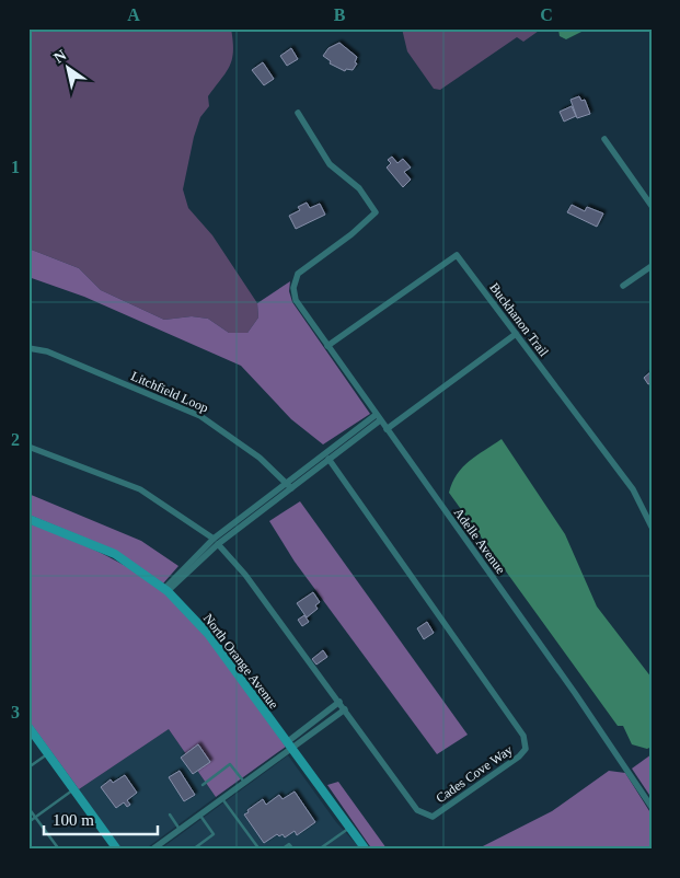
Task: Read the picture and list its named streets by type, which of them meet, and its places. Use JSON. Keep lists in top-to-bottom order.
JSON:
{
  "streets": {
    "street": [
      "Buckhanon Trail",
      "Litchfield Loop",
      "Adelle Avenue",
      "North Orange Avenue",
      "Cades Cove Way"
    ]
  },
  "crossings": [
    ["Buckhanon Trail", "Adelle Avenue"]
  ],
  "scale_bar": "100 m",
  "north": "top left",
  "grid": {
    "columns": ["A", "B", "C"],
    "rows": ["1", "2", "3"]
  }
}
